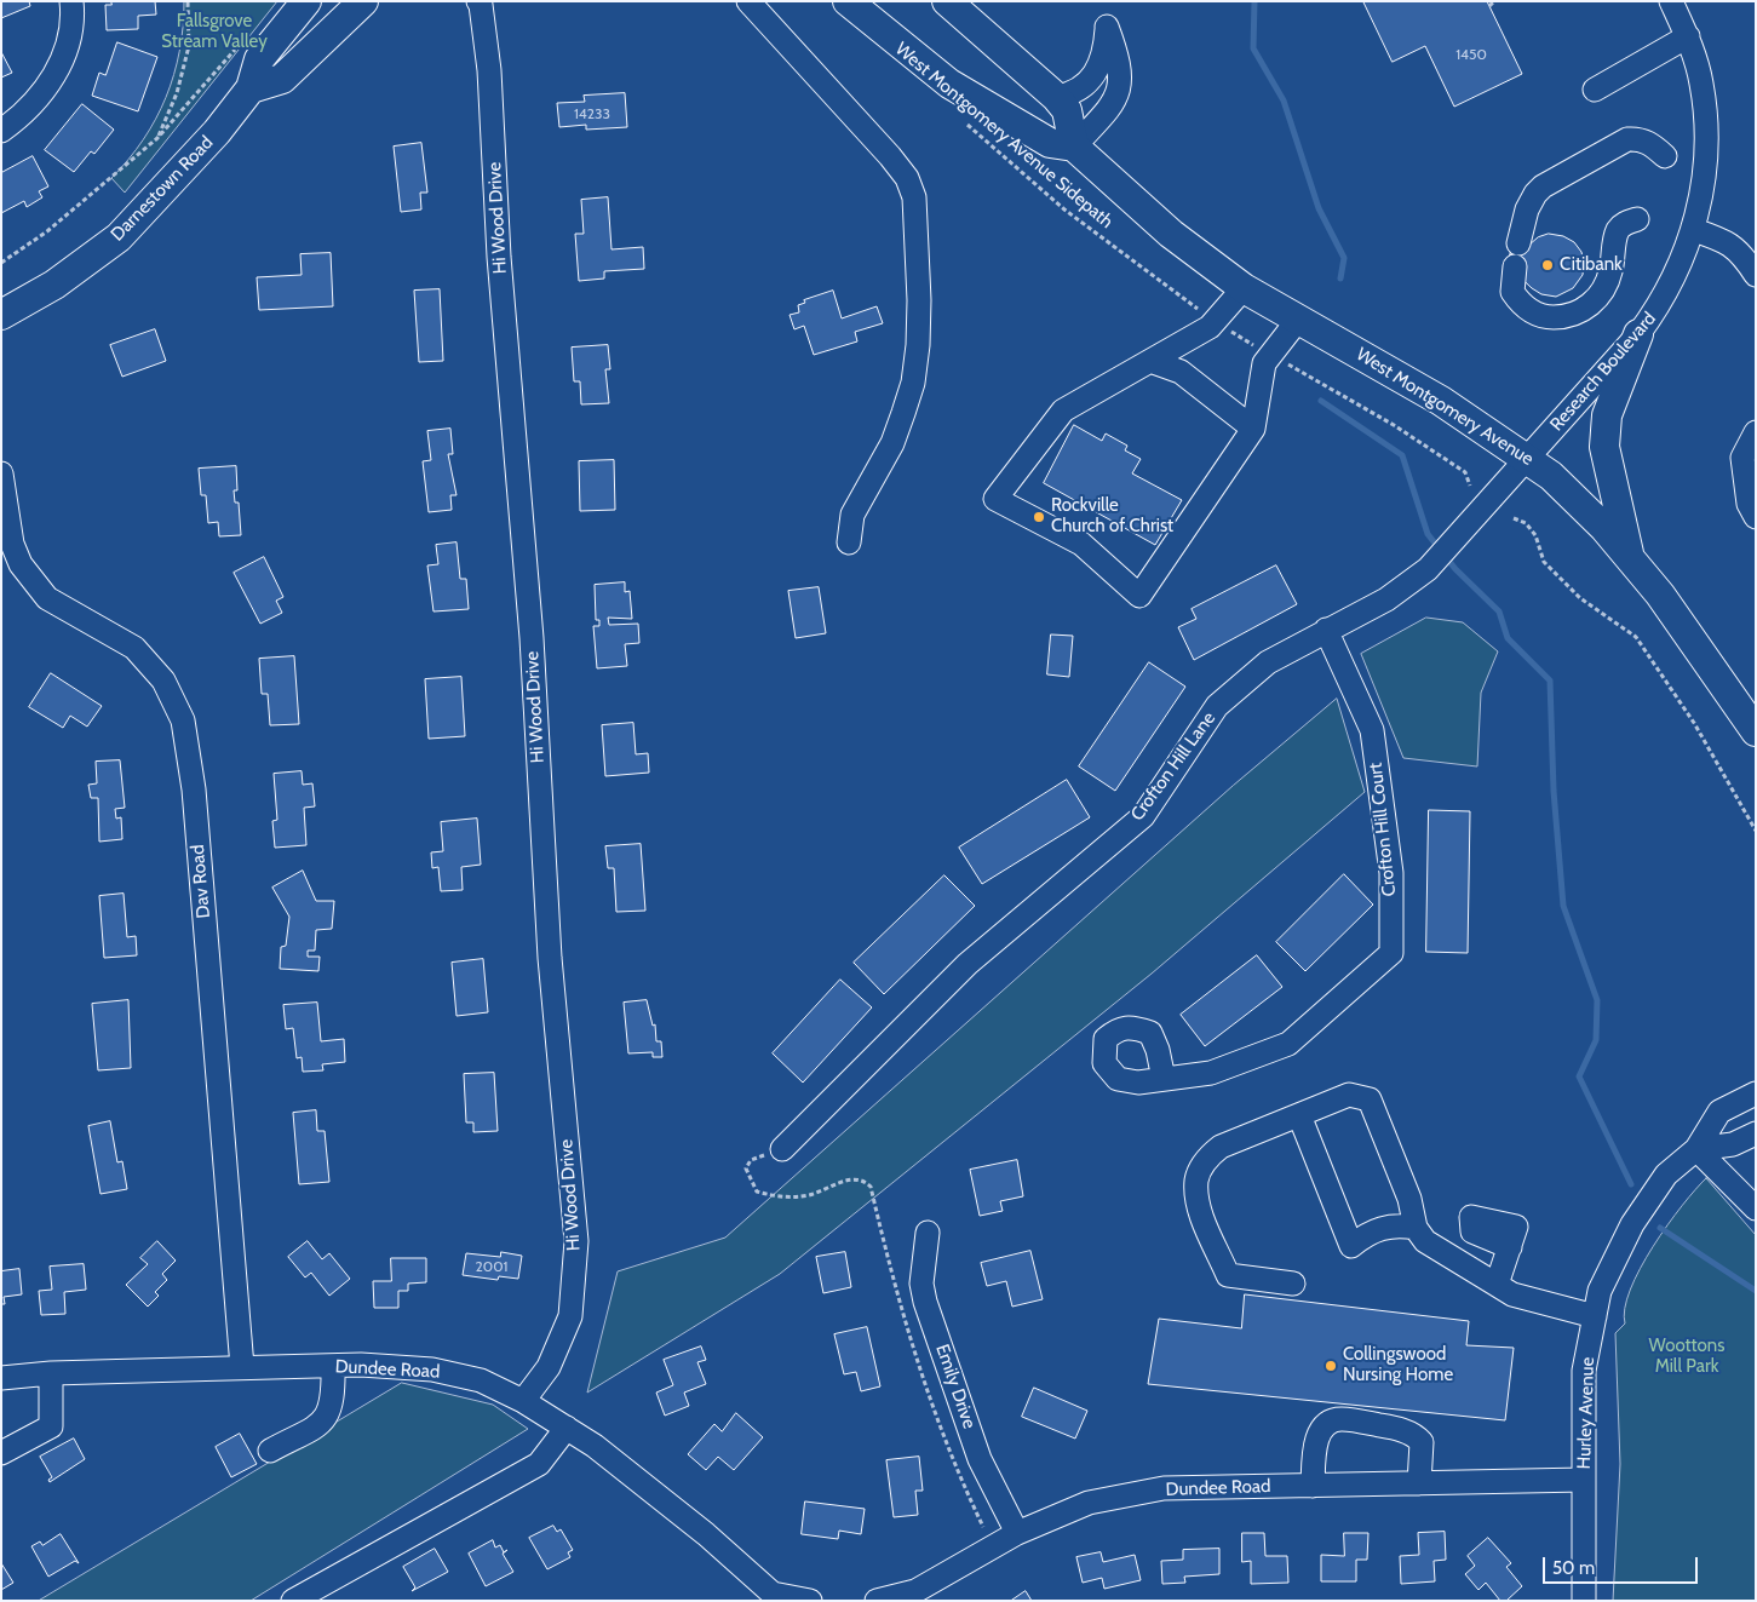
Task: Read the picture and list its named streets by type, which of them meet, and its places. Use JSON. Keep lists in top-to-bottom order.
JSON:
{
  "streets": {
    "main road": ["Darnestown Road", "West Montgomery Avenue"],
    "street": [
      "Hi Wood Drive",
      "Research Boulevard",
      "Crofton Hill Lane",
      "Crofton Hill Court",
      "Dav Road",
      "Dundee Road",
      "Emily Drive",
      "Hurley Avenue"
    ],
    "path": ["West Montgomery Avenue Sidepath"]
  },
  "crossings": [
    ["Hi Wood Drive", "Dundee Road"],
    ["Research Boulevard", "West Montgomery Avenue"],
    ["Research Boulevard", "Crofton Hill Lane"],
    ["West Montgomery Avenue", "Crofton Hill Lane"],
    ["Crofton Hill Lane", "Crofton Hill Court"],
    ["Dav Road", "Dundee Road"],
    ["Dundee Road", "Emily Drive"],
    ["Dundee Road", "Hurley Avenue"]
  ],
  "parks": ["Fallsgrove Stream Valley", "Woottons Mill Park"],
  "places": ["Citibank", "Rockville Church of Christ", "Collingswood Nursing Home"],
  "house_numbers": ["1450", "14233", "2001"],
  "scale_bar": "50 m"
}
